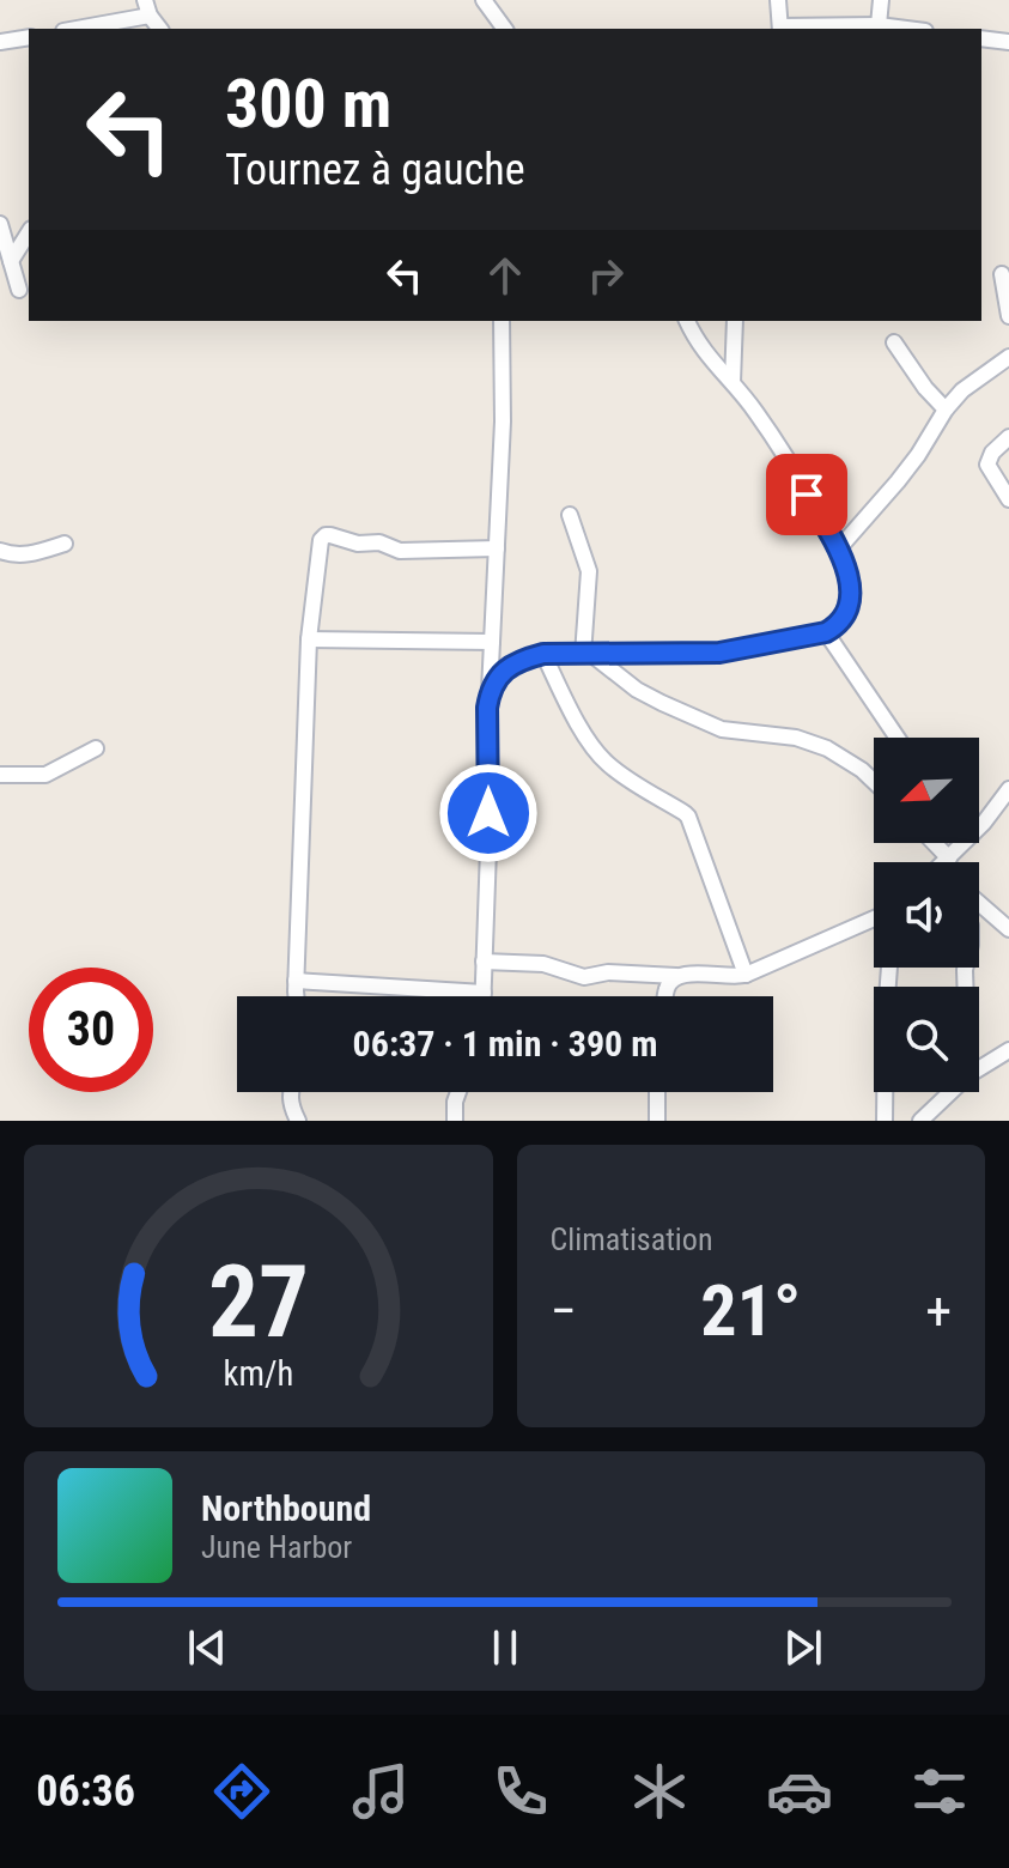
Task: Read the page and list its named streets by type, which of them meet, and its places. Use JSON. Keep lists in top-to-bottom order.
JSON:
{
  "north": "bottom left",
  "page": {
    "turn": ["300 m", "Tournez à gauche"],
    "limit": "30",
    "trip": "06:37 · 1 min · 390 m",
    "tile": "Climatisation",
    "heat": ["−", "21°", "+"],
    "song": ["Northbound", "June Harbor"],
    "tabs": "06:36",
    "gauge": ["27", "km/h"]
  }
}
